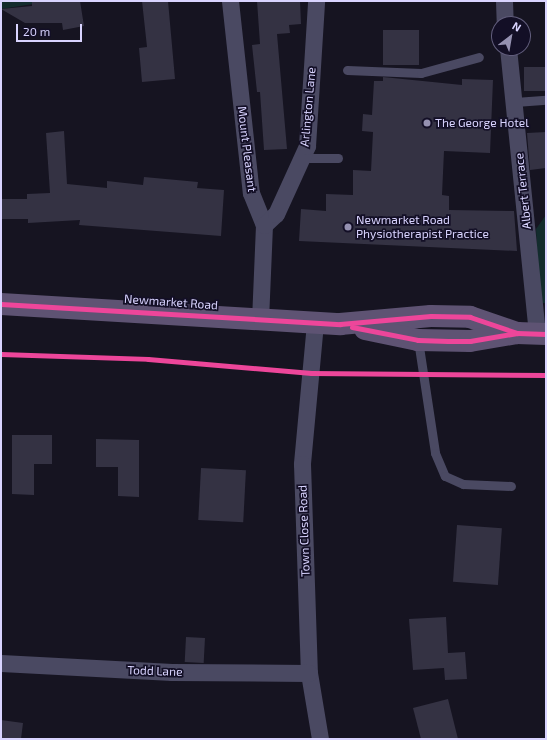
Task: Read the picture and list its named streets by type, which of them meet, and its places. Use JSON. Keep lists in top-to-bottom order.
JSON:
{
  "streets": {
    "main road": ["Newmarket Road"],
    "street": [
      "Arlington Lane",
      "Mount Pleasant",
      "Albert Terrace",
      "Town Close Road",
      "Todd Lane"
    ]
  },
  "crossings": [
    ["Arlington Lane", "Mount Pleasant"],
    ["Mount Pleasant", "Newmarket Road"],
    ["Albert Terrace", "Newmarket Road"],
    ["Newmarket Road", "Town Close Road"],
    ["Town Close Road", "Todd Lane"]
  ],
  "places": ["The George Hotel", "Newmarket Road Physiotherapist Practice"],
  "scale_bar": "20 m",
  "north": "top right"
}
